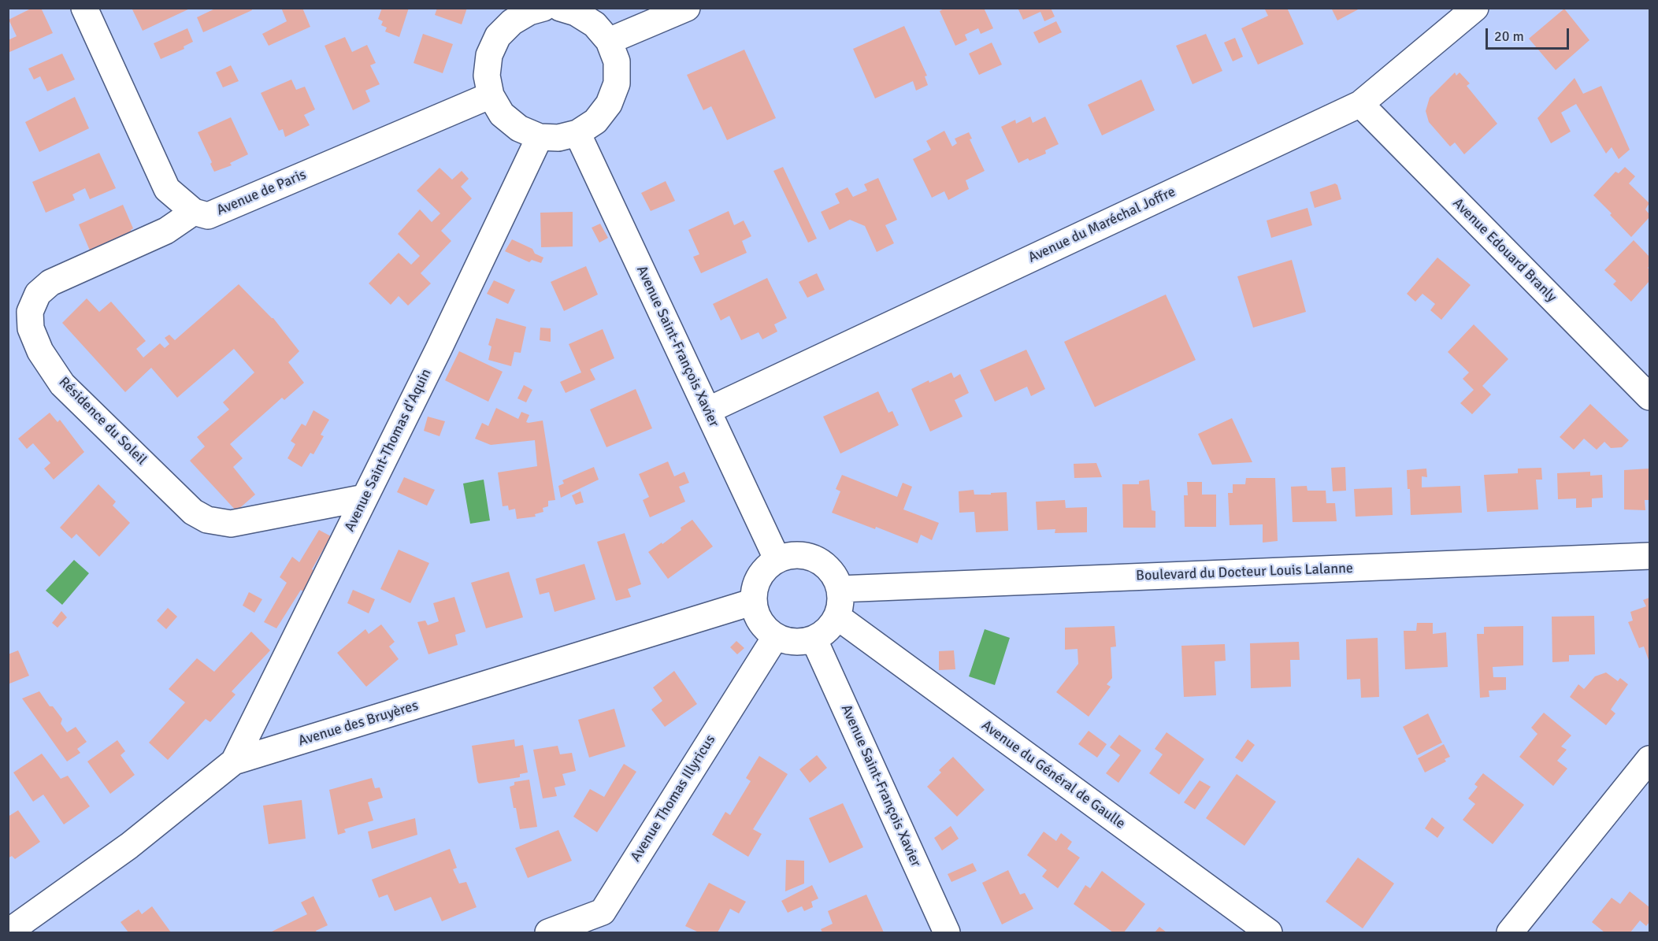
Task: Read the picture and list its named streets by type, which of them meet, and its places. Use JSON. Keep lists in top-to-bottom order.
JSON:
{
  "streets": {
    "street": [
      "Avenue de Paris",
      "Avenue du Maréchal Joffre",
      "Avenue Edouard Branly",
      "Avenue Saint-François Xavier",
      "Résidence du Soleil",
      "Avenue Saint-Thomas d'Aquin",
      "Boulevard du Docteur Louis Lalanne",
      "Avenue des Bruyères",
      "Avenue du Général de Gaulle",
      "Avenue Thomas Illyricus"
    ]
  },
  "crossings": [
    ["Avenue de Paris", "Résidence du Soleil"],
    ["Avenue du Maréchal Joffre", "Avenue Edouard Branly"],
    ["Avenue du Maréchal Joffre", "Avenue Saint-François Xavier"],
    ["Avenue Saint-François Xavier", "Boulevard du Docteur Louis Lalanne"],
    ["Avenue Saint-François Xavier", "Avenue des Bruyères"],
    ["Avenue Saint-François Xavier", "Avenue du Général de Gaulle"],
    ["Avenue Saint-François Xavier", "Avenue Thomas Illyricus"],
    ["Résidence du Soleil", "Avenue Saint-Thomas d'Aquin"],
    ["Avenue Saint-Thomas d'Aquin", "Avenue des Bruyères"],
    ["Boulevard du Docteur Louis Lalanne", "Avenue des Bruyères"],
    ["Boulevard du Docteur Louis Lalanne", "Avenue du Général de Gaulle"],
    ["Boulevard du Docteur Louis Lalanne", "Avenue Thomas Illyricus"],
    ["Avenue des Bruyères", "Avenue du Général de Gaulle"],
    ["Avenue des Bruyères", "Avenue Thomas Illyricus"],
    ["Avenue du Général de Gaulle", "Avenue Thomas Illyricus"]
  ],
  "scale_bar": "20 m"
}
